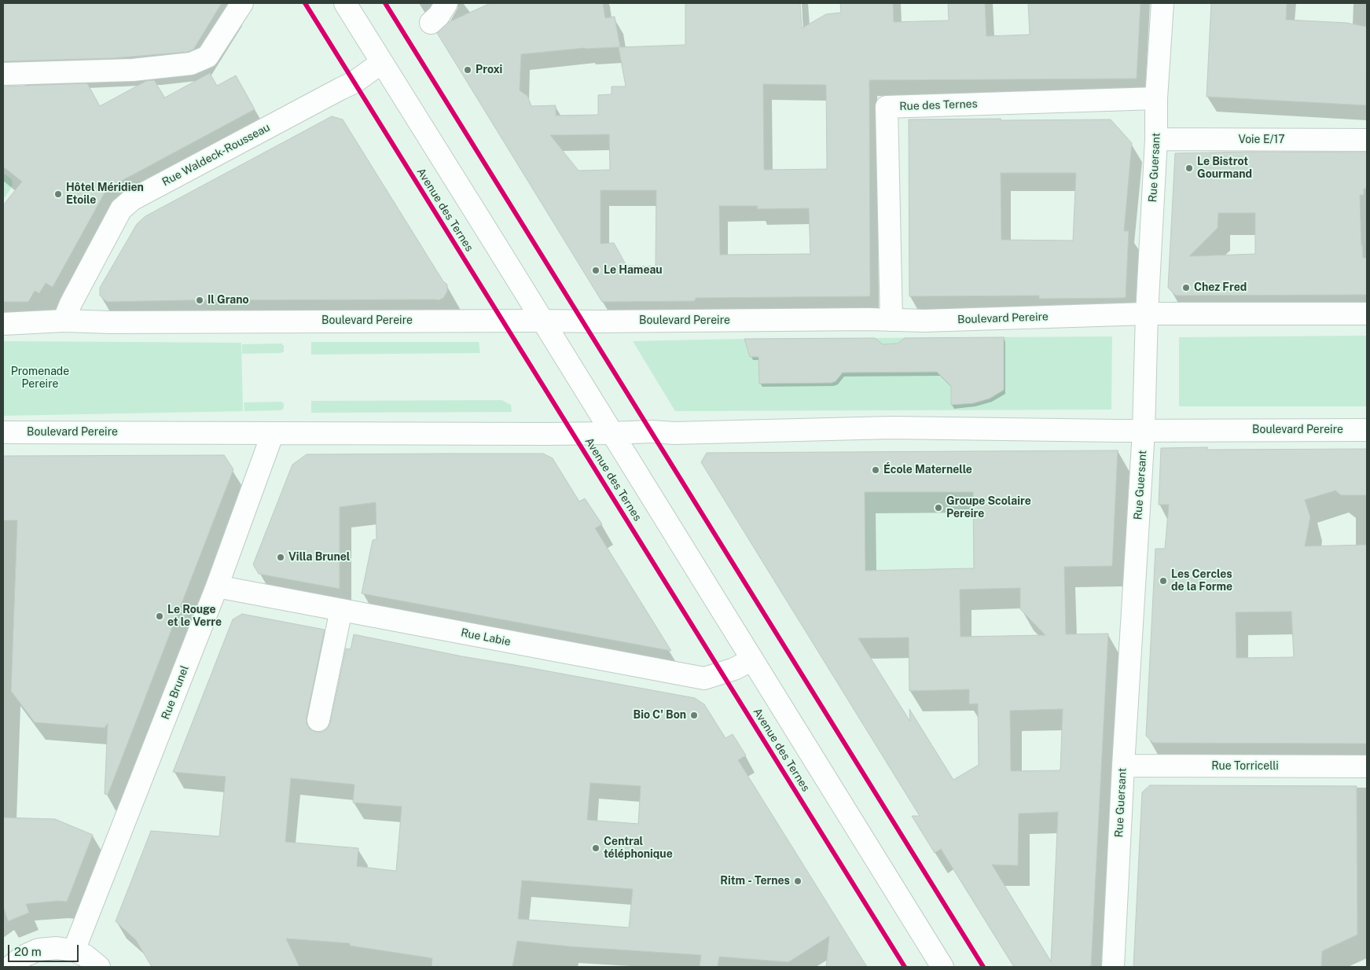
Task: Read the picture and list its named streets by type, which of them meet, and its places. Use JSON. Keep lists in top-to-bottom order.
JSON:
{
  "streets": {
    "street": [
      "Rue des Ternes",
      "Voie E/17",
      "Rue Waldeck-Rousseau",
      "Rue Guersant",
      "Avenue des Ternes",
      "Boulevard Pereire",
      "Rue Labie",
      "Rue Brunel",
      "Rue Torricelli"
    ]
  },
  "crossings": [
    ["Rue des Ternes", "Rue Guersant"],
    ["Rue des Ternes", "Boulevard Pereire"],
    ["Voie E/17", "Rue Guersant"],
    ["Rue Waldeck-Rousseau", "Avenue des Ternes"],
    ["Rue Waldeck-Rousseau", "Boulevard Pereire"],
    ["Rue Guersant", "Boulevard Pereire"],
    ["Rue Guersant", "Rue Torricelli"],
    ["Avenue des Ternes", "Boulevard Pereire"],
    ["Avenue des Ternes", "Rue Labie"],
    ["Boulevard Pereire", "Rue Brunel"],
    ["Rue Labie", "Rue Brunel"]
  ],
  "parks": ["Promenade Pereire"],
  "places": [
    "Proxi",
    "Le Bistrot Gourmand",
    "Hôtel Méridien Etoile",
    "Le Hameau",
    "Chez Fred",
    "Il Grano",
    "École Maternelle",
    "Groupe Scolaire Pereire",
    "Villa Brunel",
    "Les Cercles de la Forme",
    "Le Rouge et le Verre",
    "Bio C' Bon",
    "Central téléphonique",
    "Ritm - Ternes"
  ],
  "scale_bar": "20 m"
}
